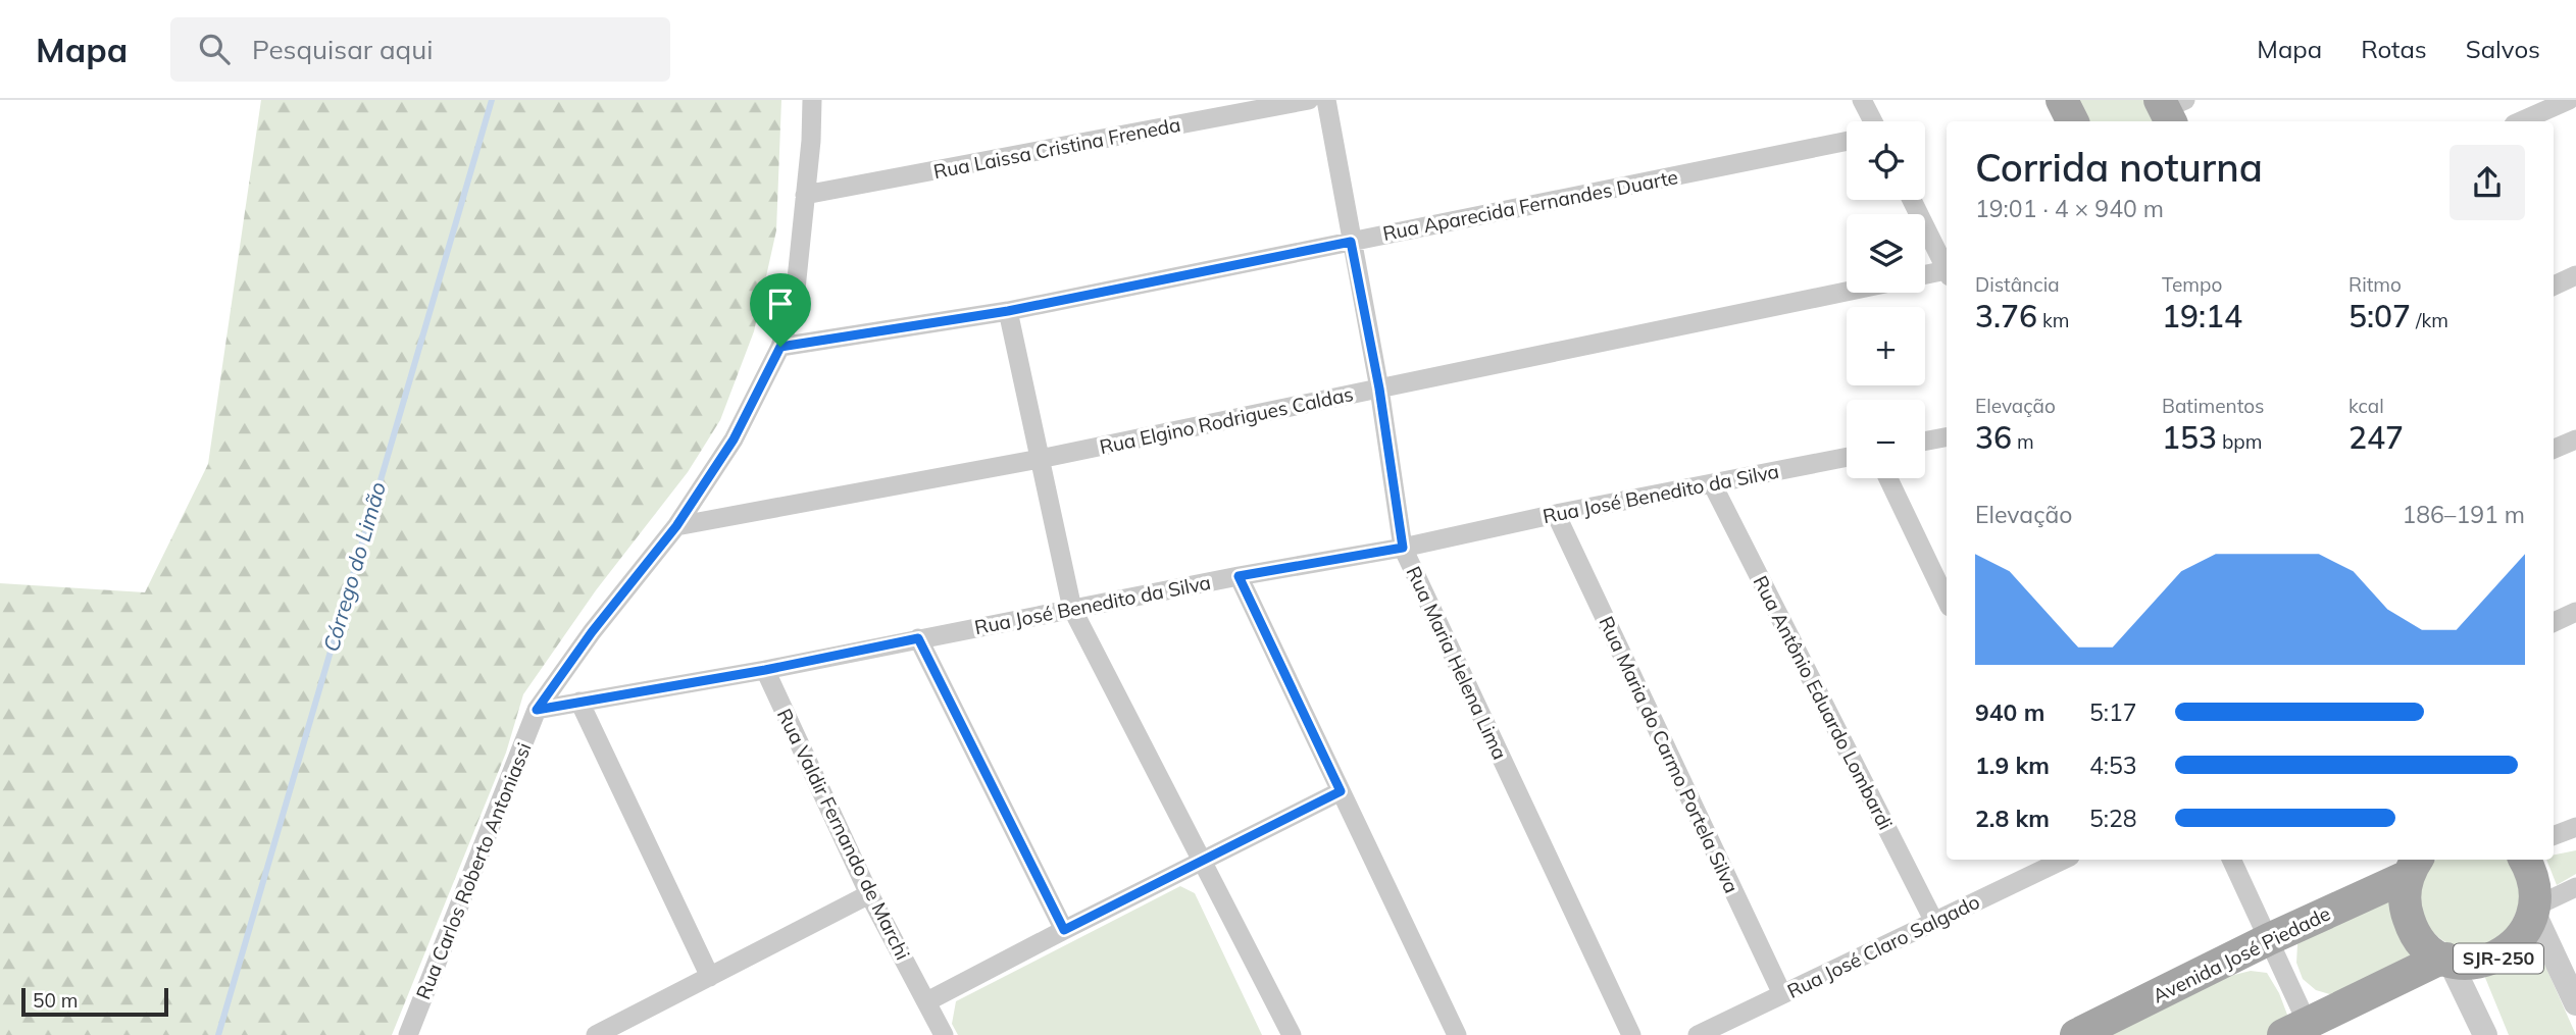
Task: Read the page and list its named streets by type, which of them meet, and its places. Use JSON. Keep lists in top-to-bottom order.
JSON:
{
  "streets": {
    "main road": ["Avenida José Piedade", "SJR-250"],
    "street": [
      "Rua Laissa Cristina Freneda",
      "Rua Aparecida Fernandes Duarte",
      "Rua Elgino Rodrigues Caldas",
      "Rua José Benedito da Silva",
      "Rua Maria Helena Lima",
      "Rua Antônio Eduardo Lombardi",
      "Rua Maria do Carmo Portela Silva",
      "Rua Valdir Fernando de Marchi",
      "Rua Carlos Roberto Antoniassi",
      "Rua José Claro Salgado"
    ]
  },
  "crossings": [
    ["Rua Laissa Cristina Freneda", "Rua Carlos Roberto Antoniassi"],
    ["Rua Aparecida Fernandes Duarte", "Rua Maria Helena Lima"],
    ["Rua Aparecida Fernandes Duarte", "Rua Carlos Roberto Antoniassi"],
    ["Rua Elgino Rodrigues Caldas", "Rua Maria Helena Lima"],
    ["Rua Elgino Rodrigues Caldas", "Rua Carlos Roberto Antoniassi"],
    ["Rua José Benedito da Silva", "Rua Maria Helena Lima"],
    ["Rua José Benedito da Silva", "Rua Antônio Eduardo Lombardi"],
    ["Rua José Benedito da Silva", "Rua Maria do Carmo Portela Silva"],
    ["Rua José Benedito da Silva", "Rua Valdir Fernando de Marchi"],
    ["Rua José Benedito da Silva", "Rua Carlos Roberto Antoniassi"],
    ["Rua Antônio Eduardo Lombardi", "Rua José Claro Salgado"],
    ["Rua Maria do Carmo Portela Silva", "Rua José Claro Salgado"],
    ["Avenida José Piedade", "SJR-250"]
  ],
  "water": ["Córrego do Limão"],
  "scale_bar": "50 m",
  "page": {
    "header": "Mapa",
    "search": "Pesquisar aqui",
    "nav": ["Mapa", "Rotas", "Salvos"],
    "map_buttons": ["+", "−"],
    "heading": ["Corrida noturna", "19:01 · 4 × 940 m"],
    "stats": [
      ["Distância", "3.76 km"],
      ["Tempo", "19:14"],
      ["Ritmo", "5:07 /km"],
      ["Elevação", "36 m"],
      ["Batimentos", "153 bpm"],
      ["kcal", "247"]
    ],
    "chart": ["Elevação", "186–191 m"],
    "list": [
      {
        "name": "940 m",
        "note": "5:17"
      },
      {
        "name": "1.9 km",
        "note": "4:53"
      },
      {
        "name": "2.8 km",
        "note": "5:28"
      }
    ],
    "scale": "50 m"
  }
}
